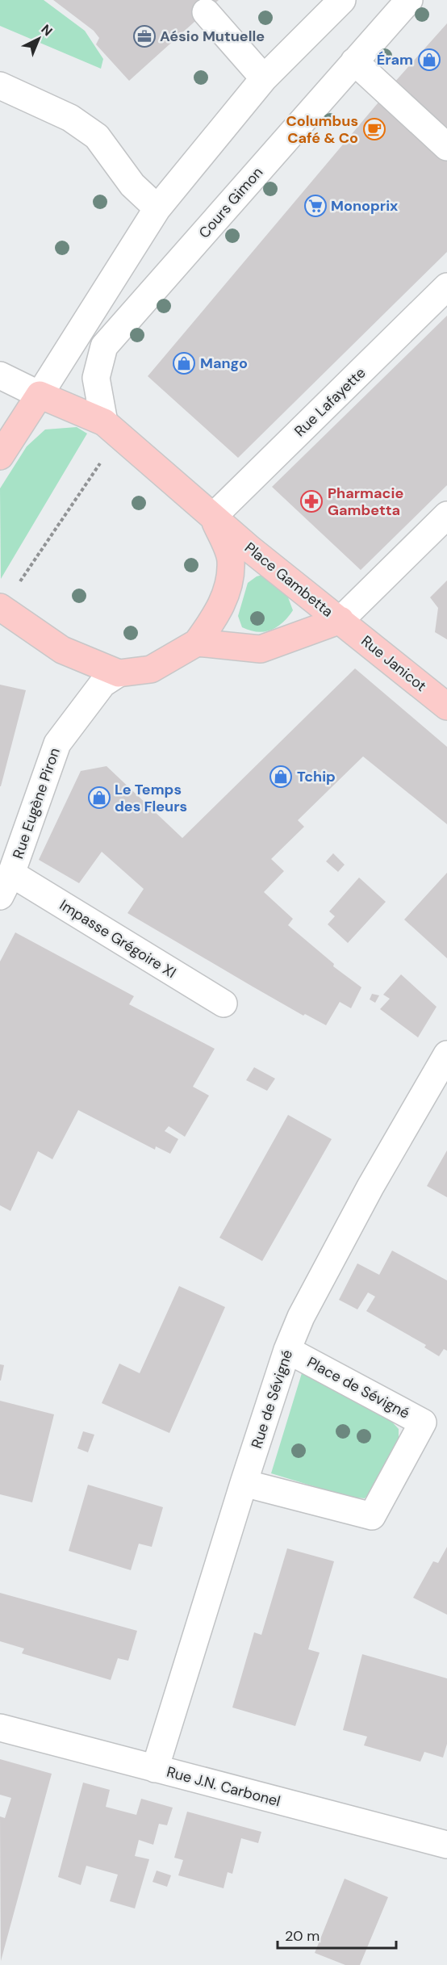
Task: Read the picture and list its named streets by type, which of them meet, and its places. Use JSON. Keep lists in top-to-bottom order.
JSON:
{
  "streets": {
    "main road": ["Place Gambetta", "Rue Janicot"],
    "street": [
      "Cours Gimon",
      "Rue Lafayette",
      "Rue Eugène Piron",
      "Impasse Grégoire XI",
      "Place de Sévigné",
      "Rue de Sévigné",
      "Rue J.N. Carbonel"
    ]
  },
  "crossings": [
    ["Cours Gimon", "Place Gambetta"],
    ["Rue Lafayette", "Place Gambetta"],
    ["Place Gambetta", "Rue Janicot"],
    ["Place Gambetta", "Rue Eugène Piron"],
    ["Rue Eugène Piron", "Impasse Grégoire XI"],
    ["Place de Sévigné", "Rue de Sévigné"],
    ["Rue de Sévigné", "Rue J.N. Carbonel"]
  ],
  "places": {
    "office": ["Aésio Mutuelle"],
    "shop": [
      "Éram",
      "Mango",
      "Tchip",
      "Le Temps des Fleurs"
    ],
    "cafe": ["Columbus Café & Co"],
    "supermarket": ["Monoprix"],
    "pharmacy": ["Pharmacie Gambetta"]
  },
  "scale_bar": "20 m",
  "north": "top right"
}
